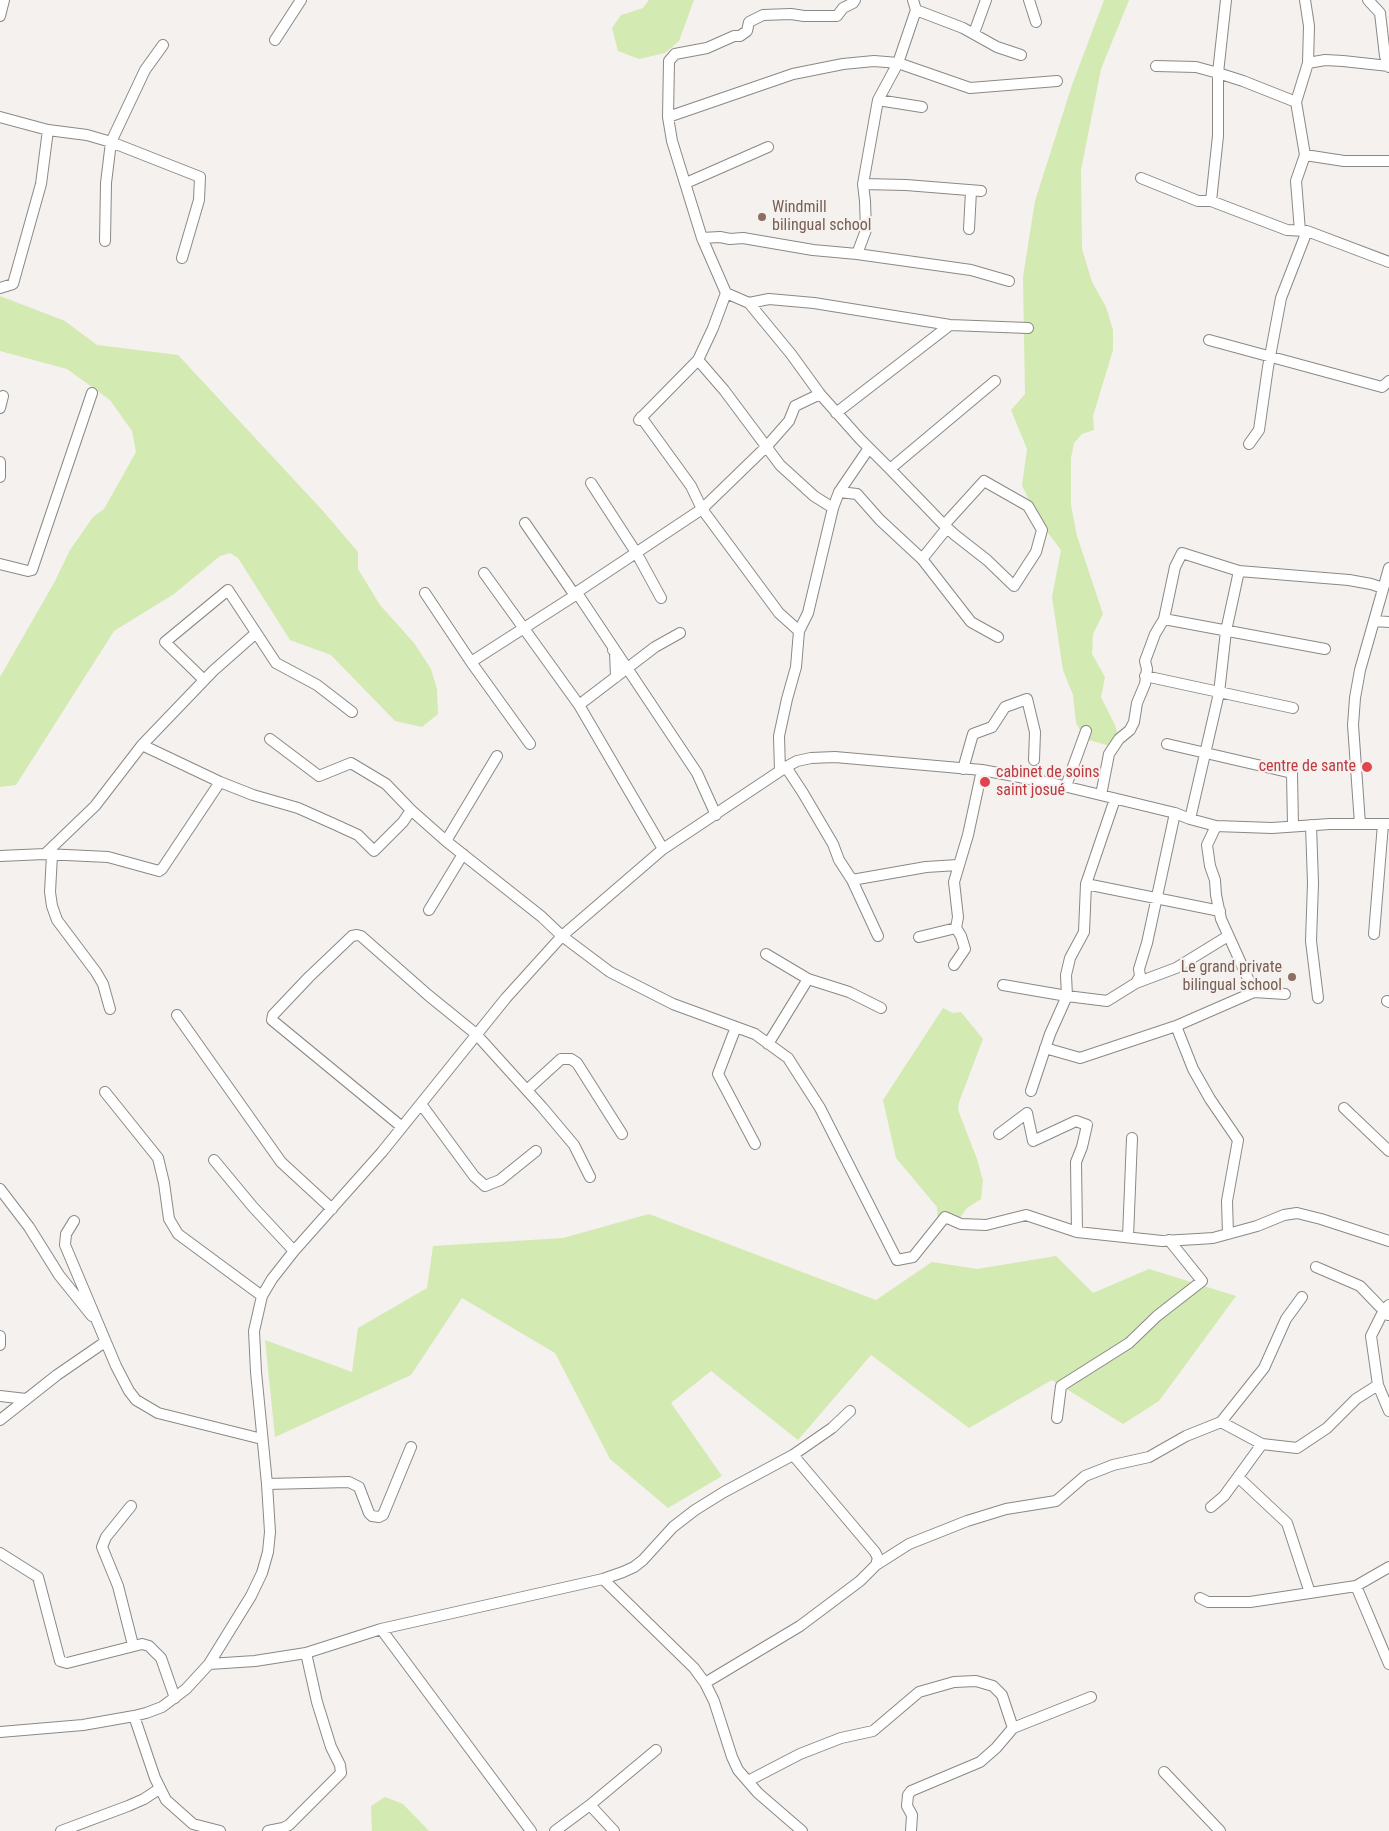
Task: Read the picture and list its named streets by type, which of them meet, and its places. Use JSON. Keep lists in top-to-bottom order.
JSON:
{
  "places": [
    "Windmill bilingual school",
    "centre de sante",
    "cabinet de soins saint josué",
    "Le grand private bilingual school"
  ]
}
